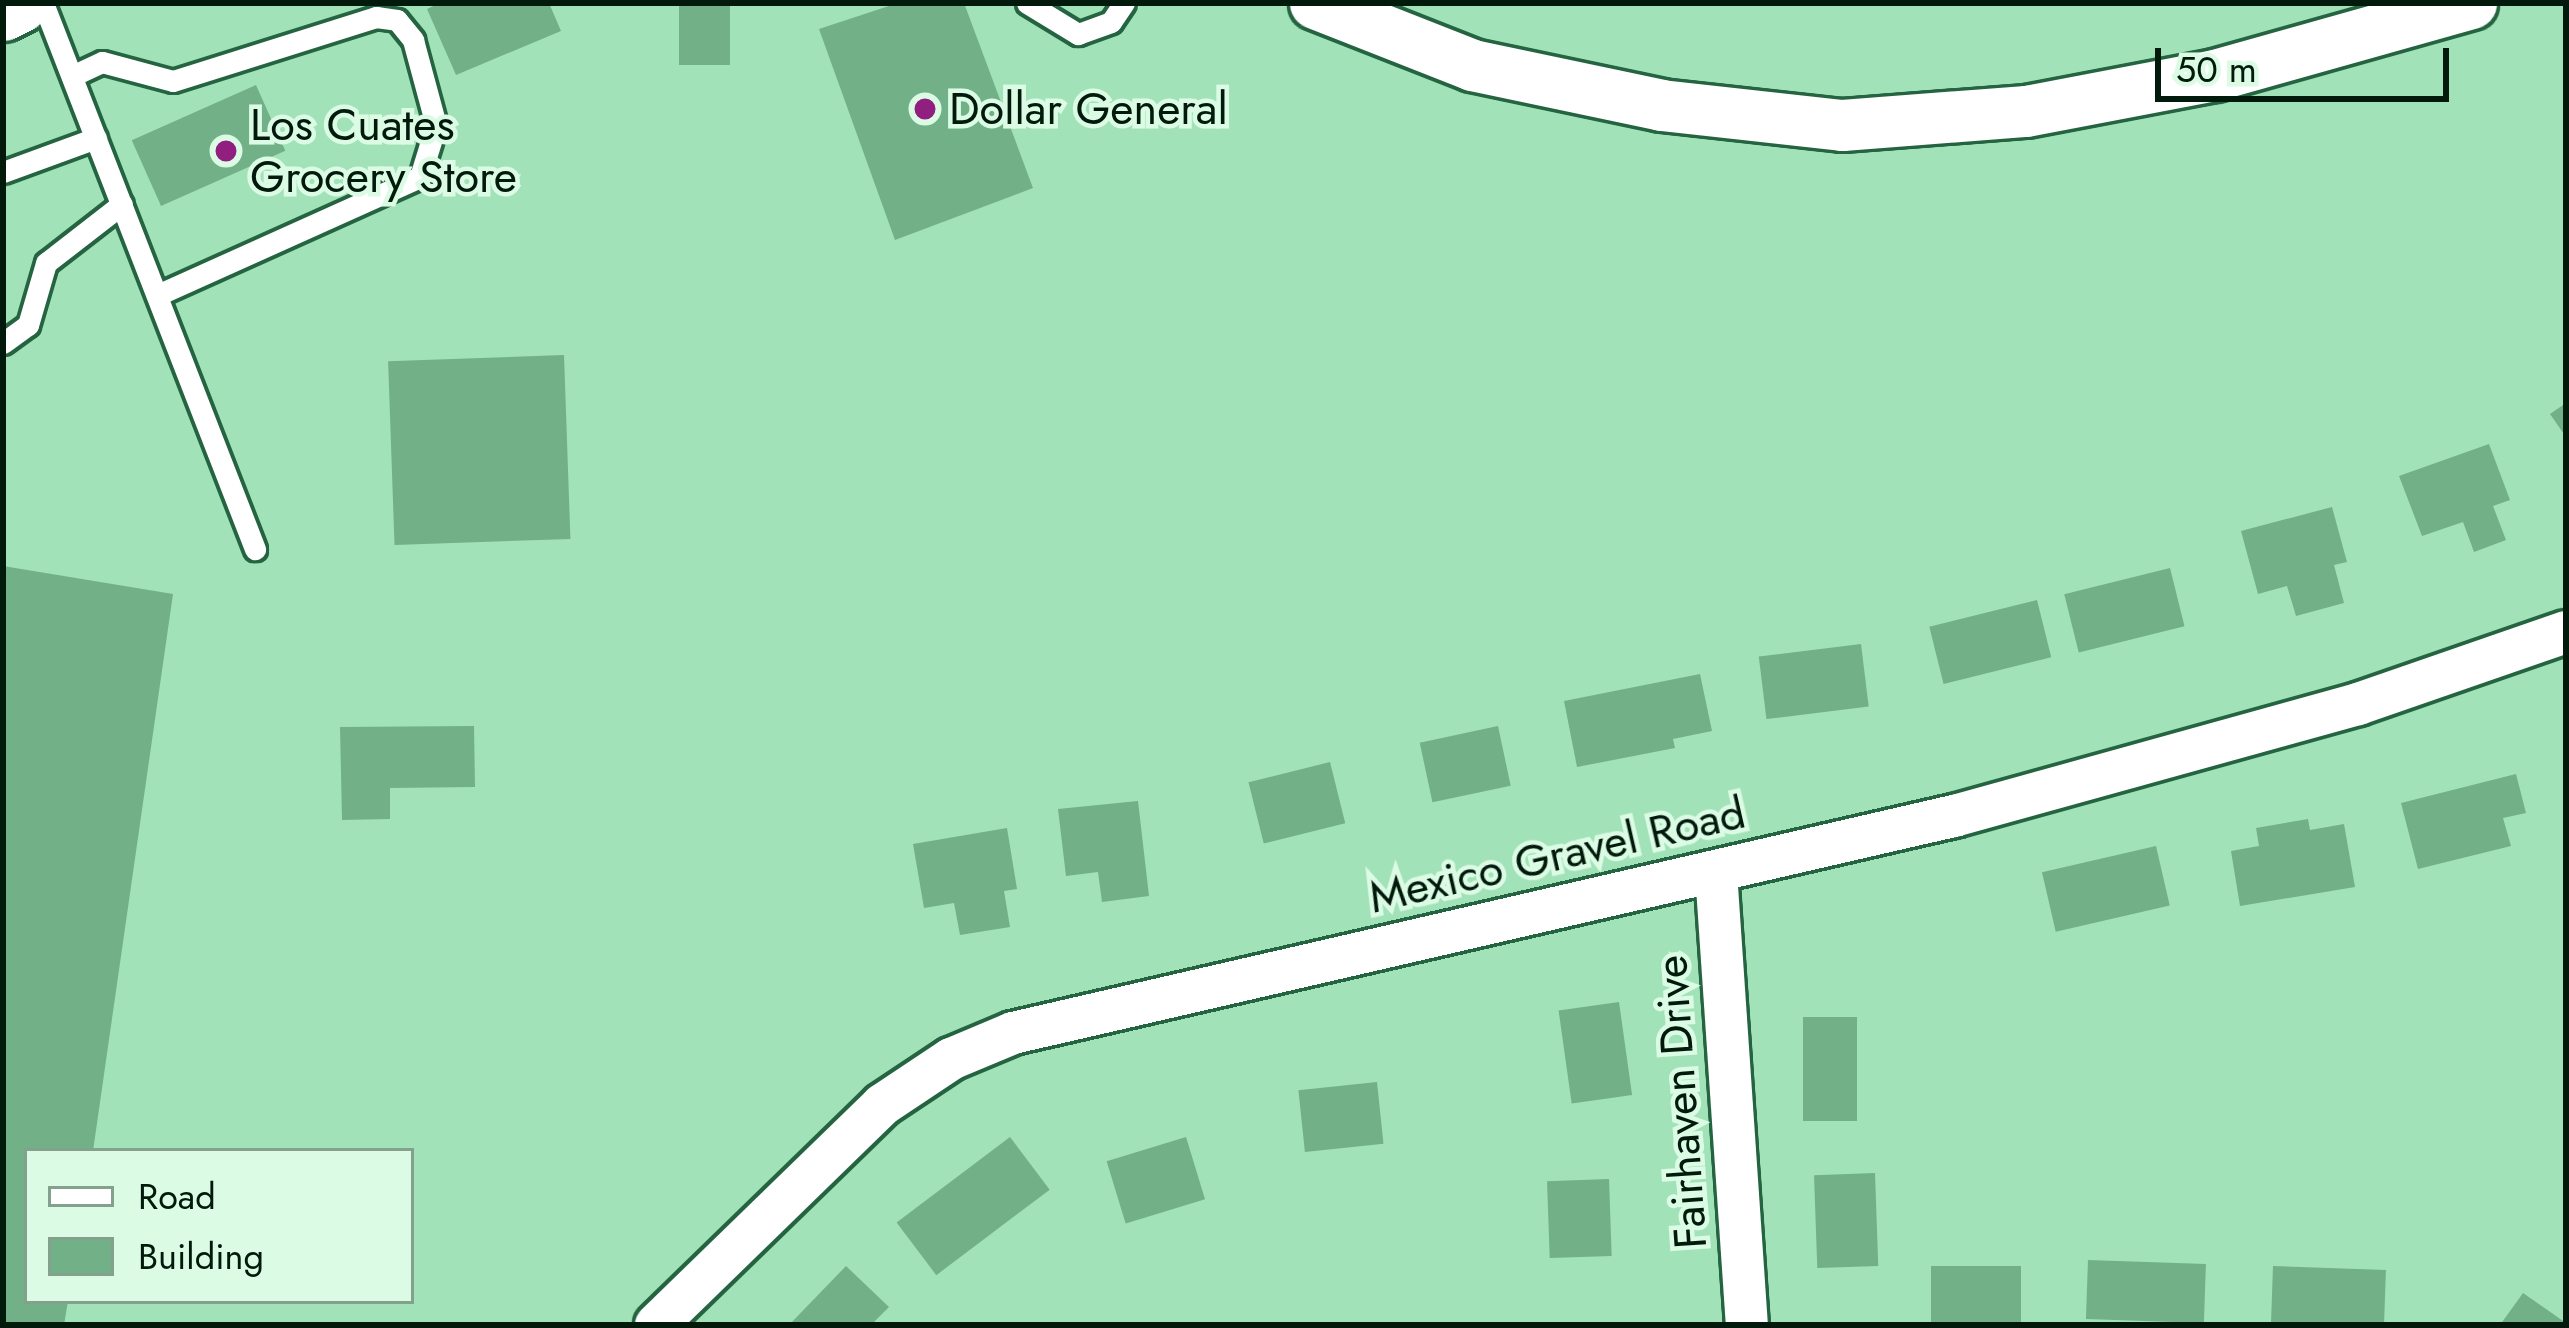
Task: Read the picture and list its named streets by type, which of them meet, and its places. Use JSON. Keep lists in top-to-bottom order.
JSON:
{
  "streets": {
    "street": ["Mexico Gravel Road", "Fairhaven Drive"]
  },
  "crossings": [
    ["Mexico Gravel Road", "Fairhaven Drive"]
  ],
  "places": ["Dollar General", "Los Cuates Grocery Store"],
  "legend": ["Road", "Building"],
  "scale_bar": "50 m"
}
